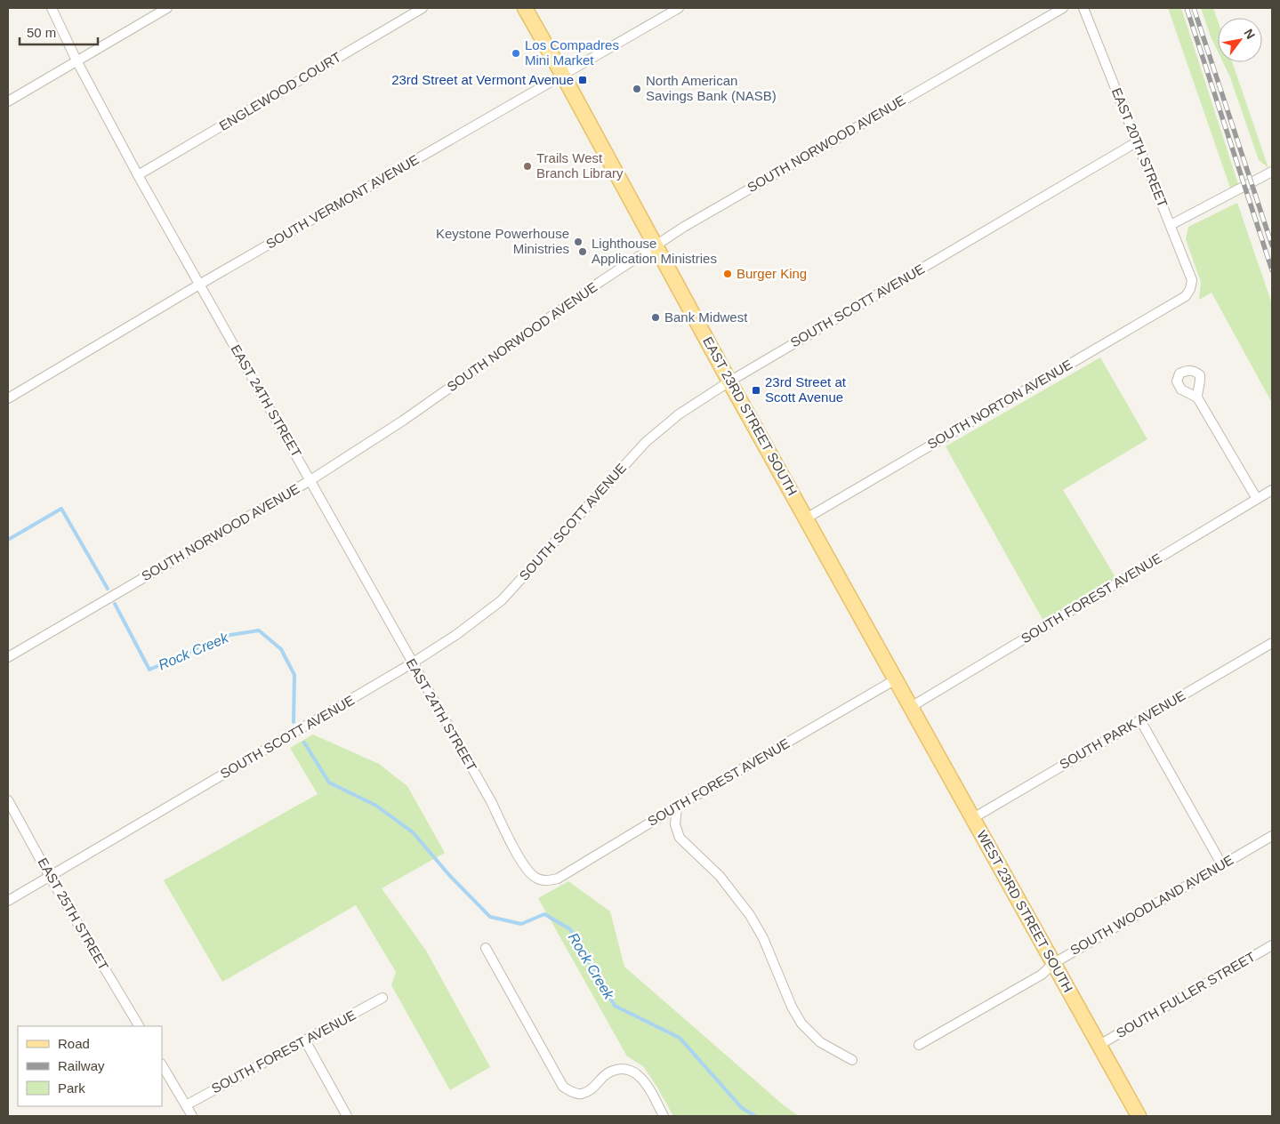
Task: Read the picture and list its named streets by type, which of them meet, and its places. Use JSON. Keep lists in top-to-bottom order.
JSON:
{
  "streets": {
    "main road": ["EAST 23RD STREET SOUTH", "WEST 23RD STREET SOUTH"],
    "street": [
      "ENGLEWOOD COURT",
      "SOUTH NORWOOD AVENUE",
      "EAST 20TH STREET",
      "SOUTH VERMONT AVENUE",
      "SOUTH SCOTT AVENUE",
      "EAST 24TH STREET",
      "SOUTH NORTON AVENUE",
      "SOUTH FOREST AVENUE",
      "SOUTH PARK AVENUE",
      "SOUTH WOODLAND AVENUE",
      "EAST 25TH STREET",
      "SOUTH FULLER STREET"
    ]
  },
  "crossings": [
    ["ENGLEWOOD COURT", "EAST 24TH STREET"],
    ["SOUTH NORWOOD AVENUE", "EAST 24TH STREET"],
    ["SOUTH NORWOOD AVENUE", "EAST 23RD STREET SOUTH"],
    ["EAST 20TH STREET", "SOUTH SCOTT AVENUE"],
    ["EAST 20TH STREET", "SOUTH NORTON AVENUE"],
    ["SOUTH VERMONT AVENUE", "EAST 24TH STREET"],
    ["SOUTH VERMONT AVENUE", "EAST 23RD STREET SOUTH"],
    ["SOUTH SCOTT AVENUE", "EAST 24TH STREET"],
    ["SOUTH SCOTT AVENUE", "EAST 23RD STREET SOUTH"],
    ["SOUTH SCOTT AVENUE", "EAST 25TH STREET"],
    ["EAST 24TH STREET", "SOUTH FOREST AVENUE"],
    ["SOUTH NORTON AVENUE", "EAST 23RD STREET SOUTH"],
    ["EAST 23RD STREET SOUTH", "SOUTH FOREST AVENUE"],
    ["EAST 23RD STREET SOUTH", "WEST 23RD STREET SOUTH"],
    ["SOUTH FOREST AVENUE", "WEST 23RD STREET SOUTH"],
    ["SOUTH PARK AVENUE", "WEST 23RD STREET SOUTH"],
    ["SOUTH WOODLAND AVENUE", "WEST 23RD STREET SOUTH"],
    ["WEST 23RD STREET SOUTH", "SOUTH FULLER STREET"]
  ],
  "water": ["Rock Creek"],
  "places": {
    "other": [
      "Los Compadres Mini Market",
      "North American Savings Bank (NASB)",
      "Trails West Branch Library",
      "Keystone Powerhouse Ministries",
      "Lighthouse Application Ministries",
      "Burger King",
      "Bank Midwest"
    ],
    "transit": ["23rd Street at Vermont Avenue", "23rd Street at Scott Avenue"]
  },
  "legend": ["Road", "Railway", "Park"],
  "scale_bar": "50 m",
  "north": "top right"
}
